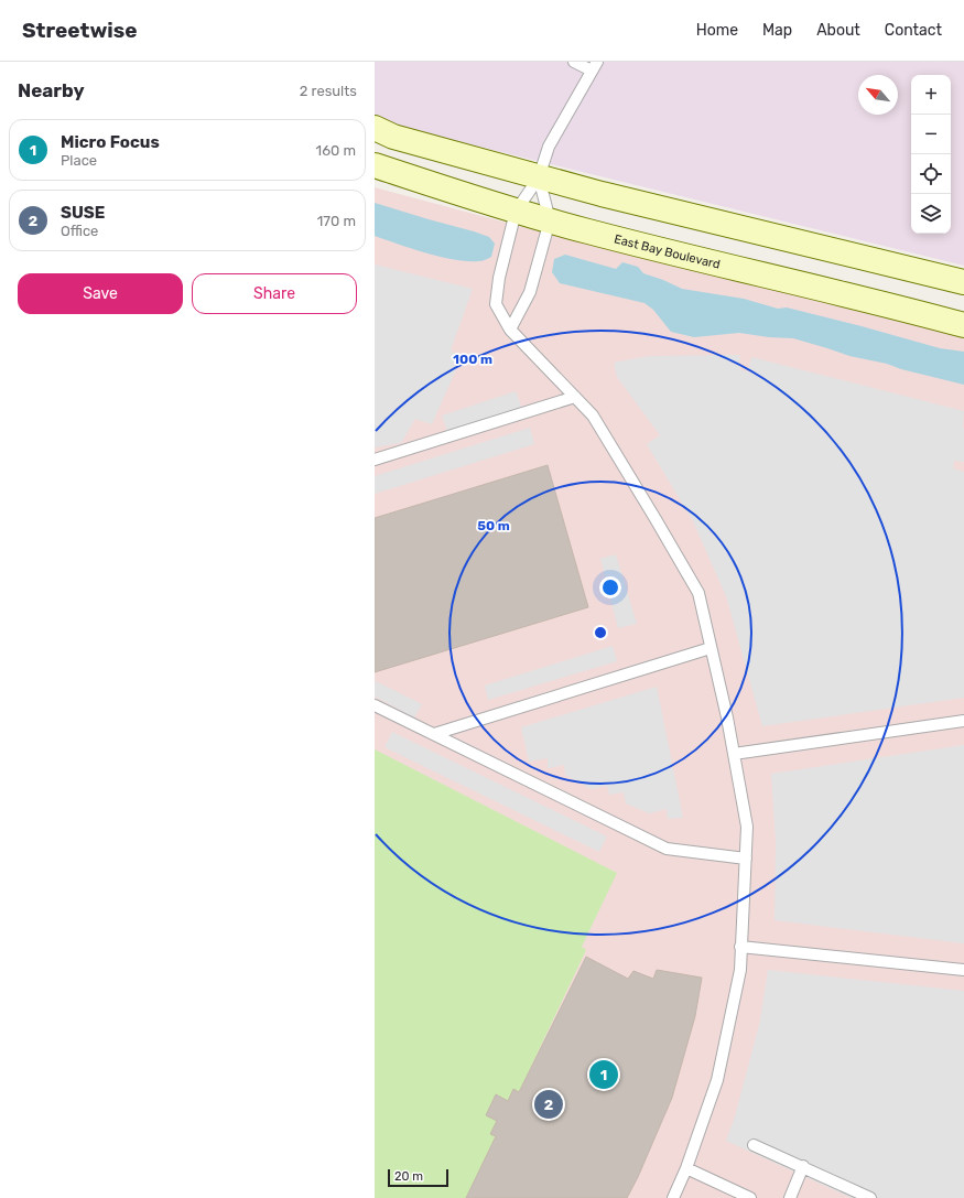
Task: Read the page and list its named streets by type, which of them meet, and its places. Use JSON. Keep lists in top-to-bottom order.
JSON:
{
  "streets": {
    "street": ["East Bay Boulevard"]
  },
  "scale_bar": "20 m",
  "north": "top left",
  "page": {
    "header": "Streetwise",
    "nav": [
      "Home",
      "Map",
      "About",
      "Contact"
    ],
    "heading": ["Nearby", "2 results"],
    "map_buttons": ["+", "−"],
    "list": [
      {
        "mark": "1",
        "name": "Micro Focus",
        "note": "Place",
        "value": "160 m"
      },
      {
        "mark": "2",
        "name": "SUSE",
        "note": "Office",
        "value": "170 m"
      }
    ],
    "buttons": ["Save", "Share"],
    "pins": ["1", "2"],
    "scale": "20 m"
  },
  "rings": ["100 m", "50 m"]
}
